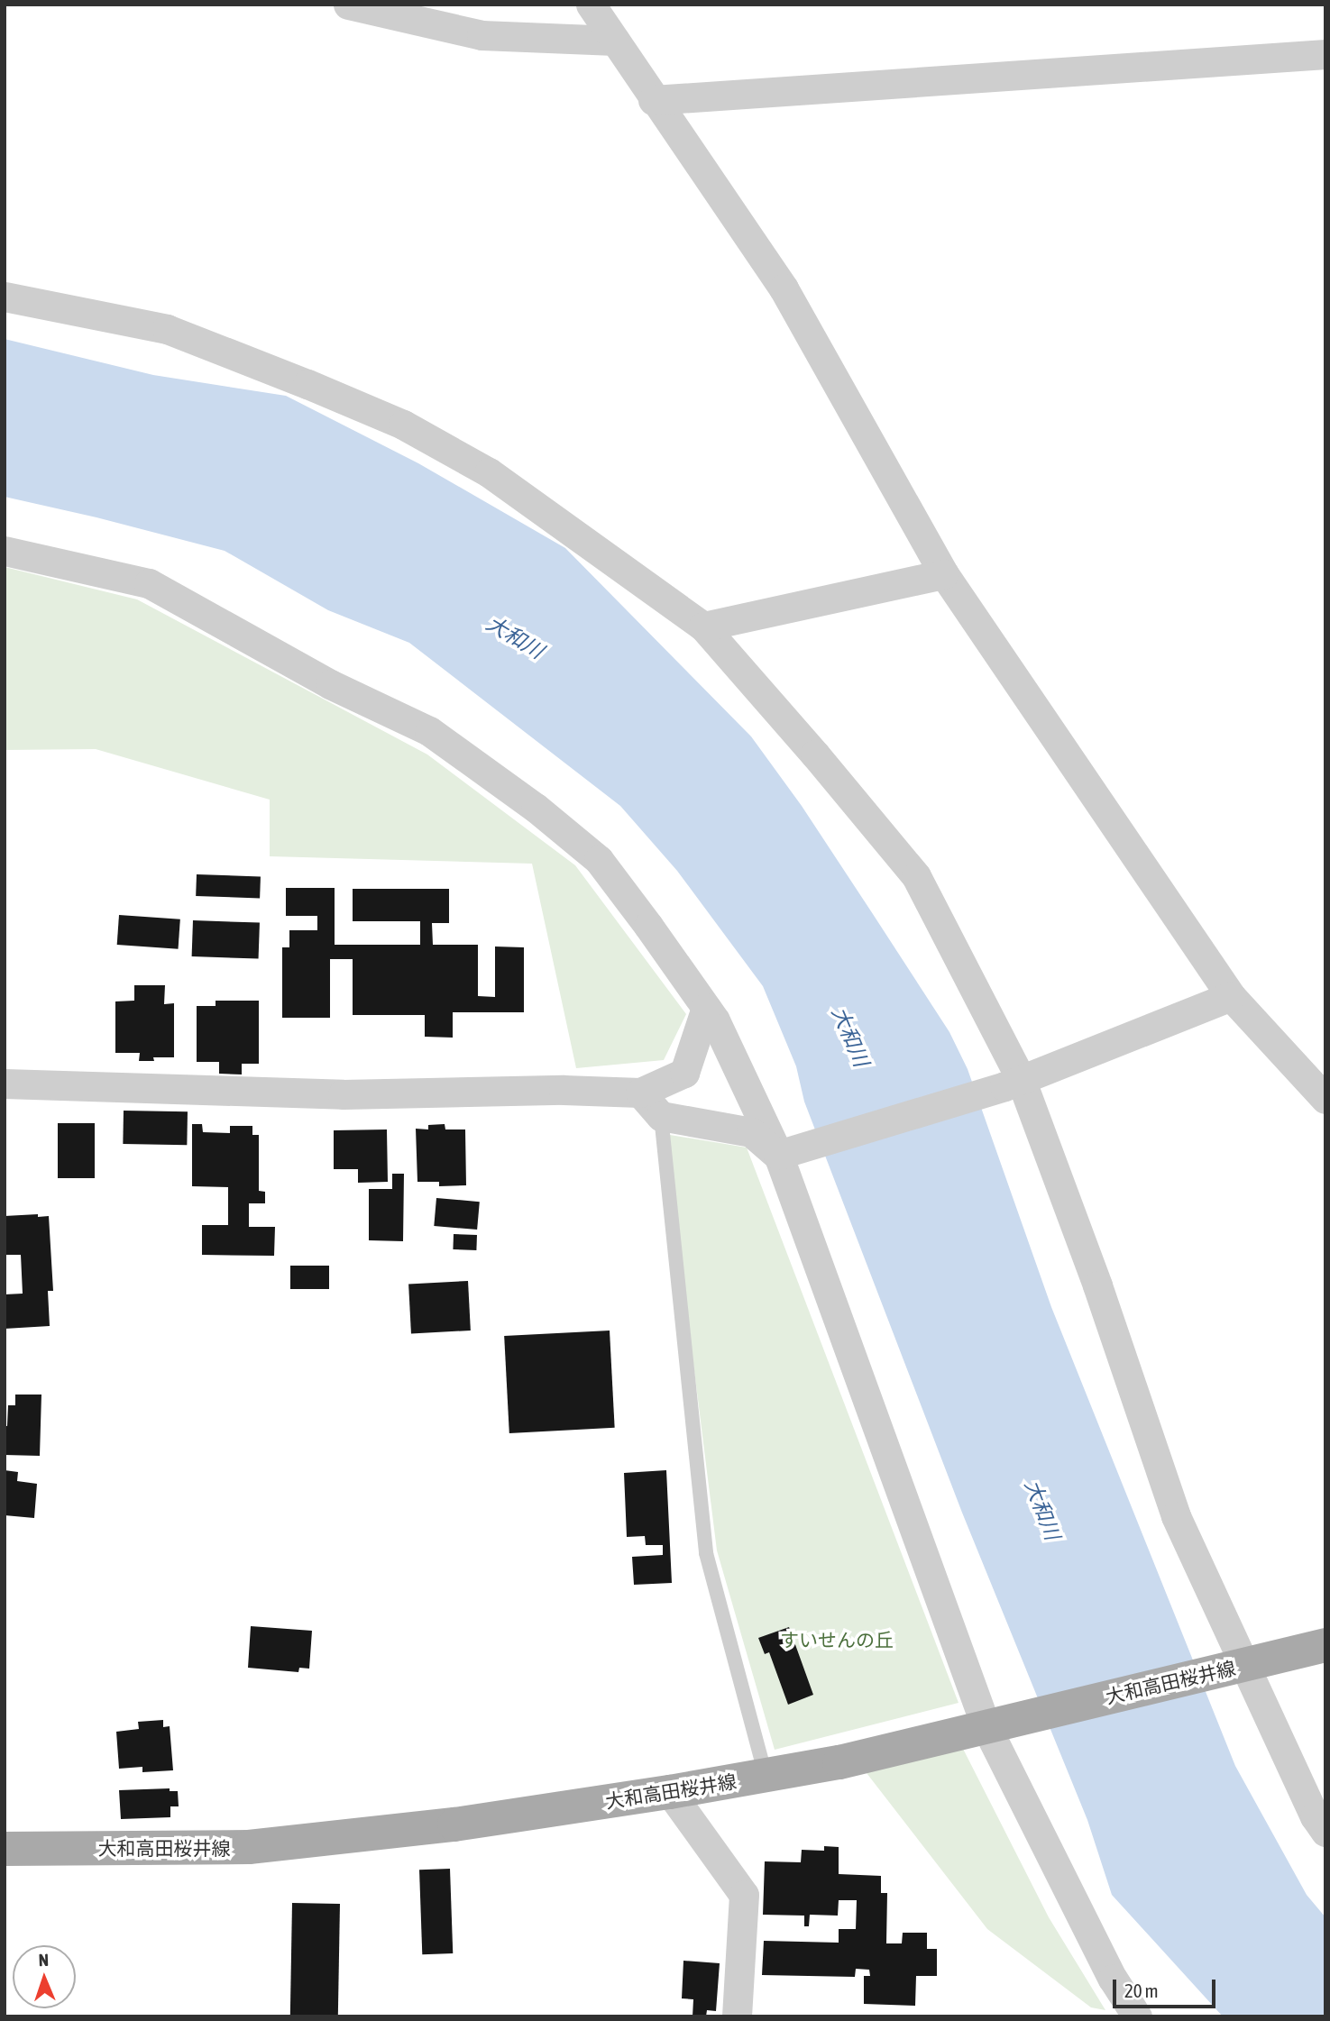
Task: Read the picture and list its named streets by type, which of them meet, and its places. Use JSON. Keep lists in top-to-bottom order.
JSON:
{
  "streets": {
    "main road": ["大和高田桜井線"]
  },
  "water": ["大和川"],
  "parks": ["すいせんの丘"],
  "scale_bar": "20 m",
  "north": "top"
}
